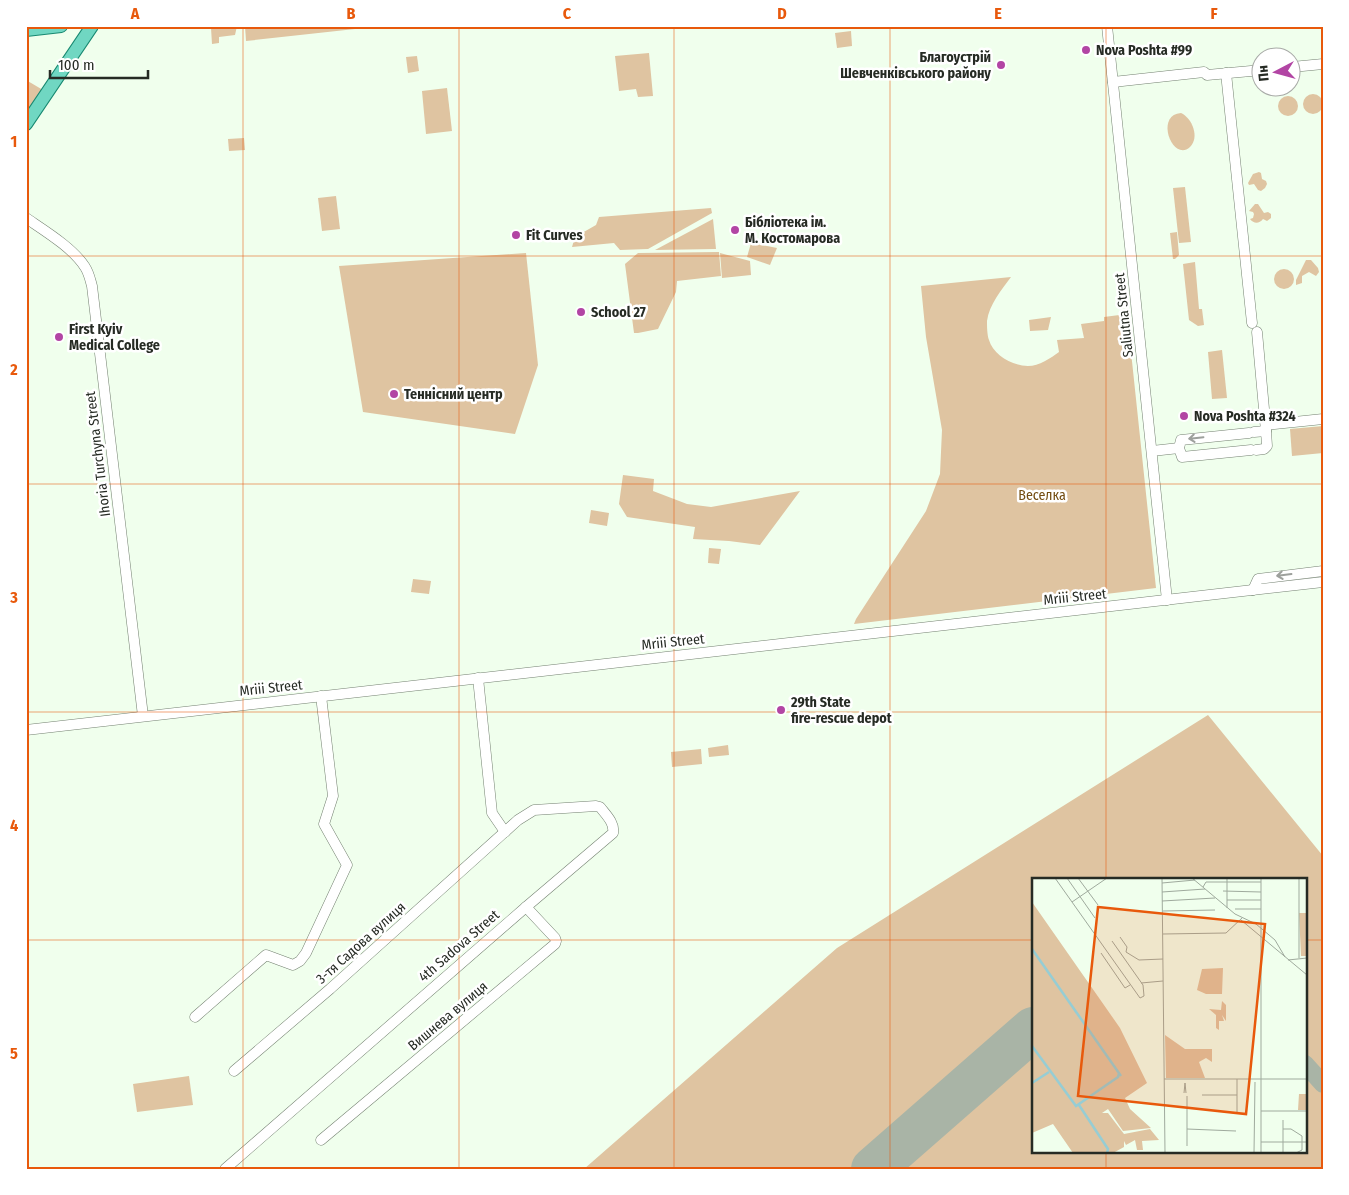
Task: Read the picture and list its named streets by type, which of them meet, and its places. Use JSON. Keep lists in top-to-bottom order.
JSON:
{
  "streets": {
    "street": [
      "Saliutna Street",
      "Ihoria Turchyna Street",
      "Mriii Street",
      "3-тя Садова вулиця",
      "4th Sadova Street",
      "Вишнева вулиця"
    ]
  },
  "crossings": [
    ["Saliutna Street", "Mriii Street"],
    ["Ihoria Turchyna Street", "Mriii Street"],
    ["3-тя Садова вулиця", "4th Sadova Street"],
    ["4th Sadova Street", "Вишнева вулиця"]
  ],
  "parks": ["Веселка"],
  "places": [
    "Nova Poshta #99",
    "Благоустрій Шевченківського району",
    "Бібліотека ім. М. Костомарова",
    "Fit Curves",
    "School 27",
    "First Kyiv Medical College",
    "Теннісний центр",
    "Nova Poshta #324",
    "29th State fire-rescue depot"
  ],
  "scale_bar": "100 m",
  "north": "left",
  "grid": {
    "columns": [
      "A",
      "B",
      "C",
      "D",
      "E",
      "F"
    ],
    "rows": [
      "1",
      "2",
      "3",
      "4",
      "5"
    ]
  }
}
